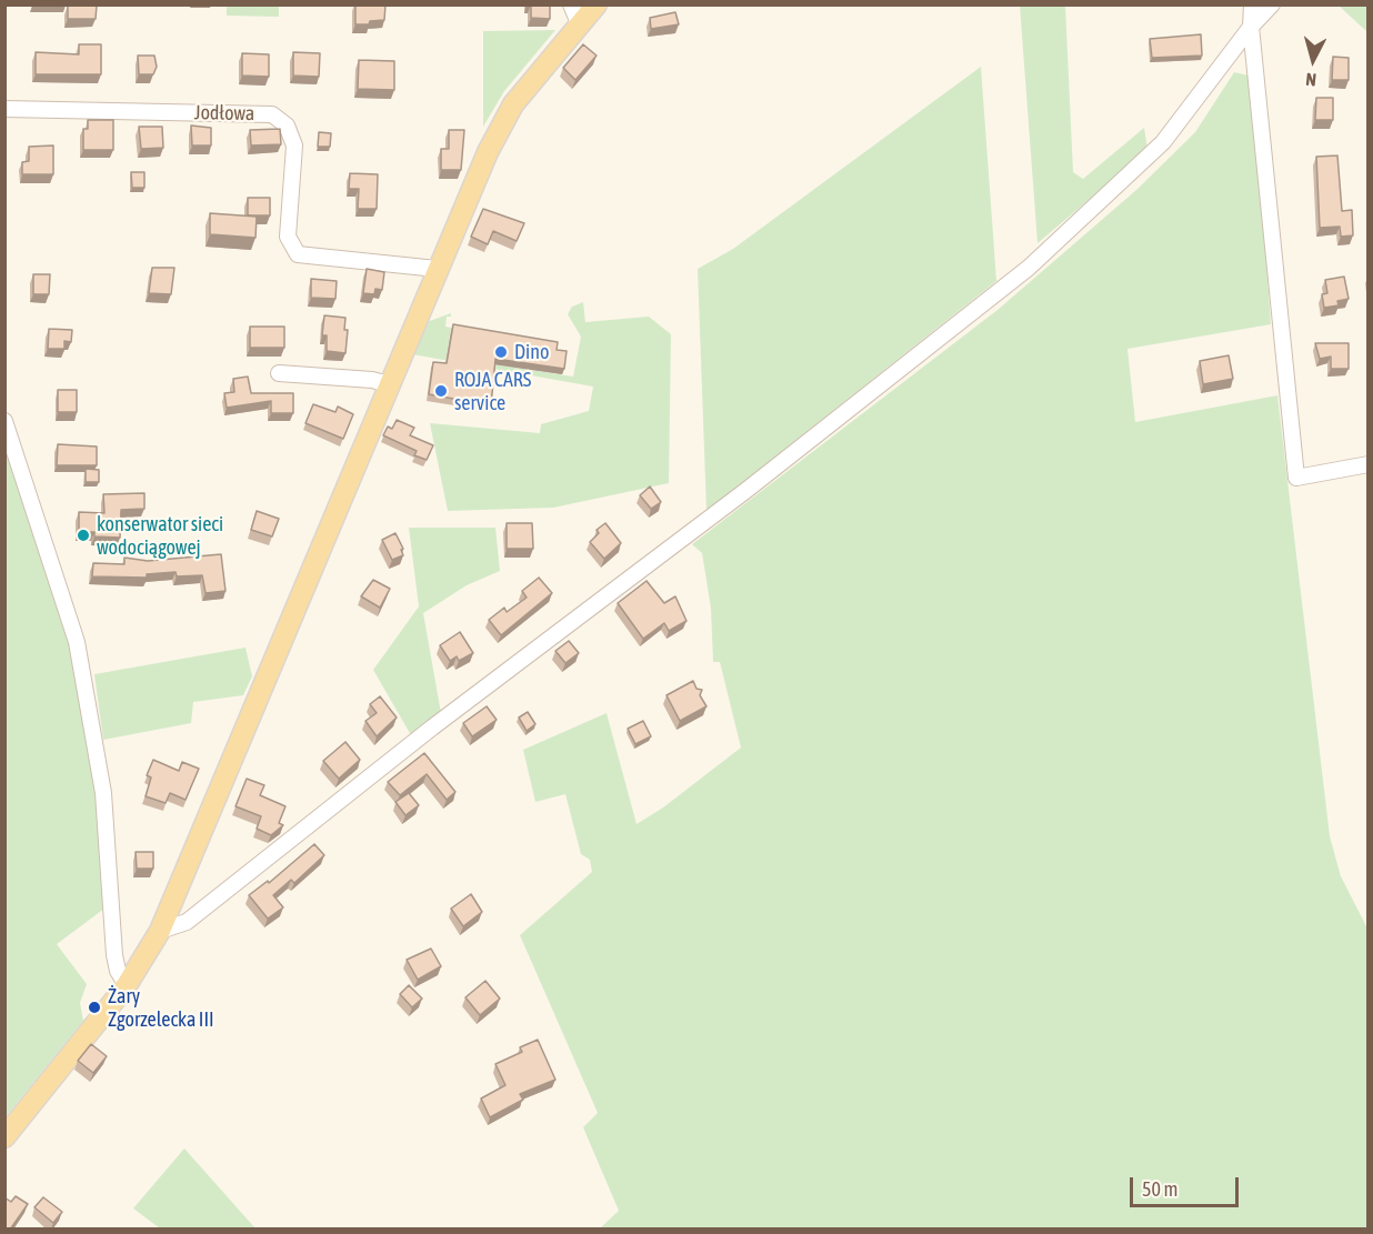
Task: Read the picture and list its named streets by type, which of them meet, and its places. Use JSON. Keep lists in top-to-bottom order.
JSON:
{
  "streets": {
    "street": ["Jodłowa"]
  },
  "places": [
    "Dino",
    "ROJA CARS service",
    "konserwator sieci wodociągowej",
    "Żary Zgorzelecka III"
  ],
  "scale_bar": "50 m",
  "north": "bottom"
}
